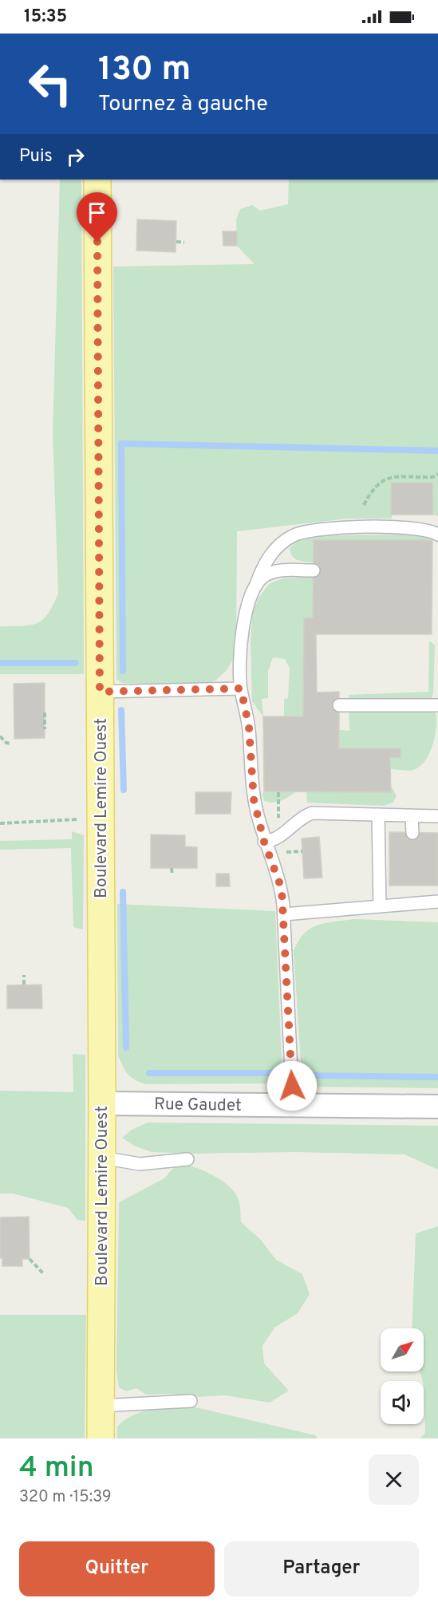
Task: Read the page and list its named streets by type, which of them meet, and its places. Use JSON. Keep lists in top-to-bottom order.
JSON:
{
  "streets": {
    "main road": ["Boulevard Lemire Ouest"],
    "street": ["Rue Gaudet"]
  },
  "crossings": [
    ["Boulevard Lemire Ouest", "Rue Gaudet"]
  ],
  "north": "top right",
  "page": {
    "status": "15:35",
    "turn": ["130 m", "Tournez à gauche"],
    "then": "Puis",
    "heading": ["4 min", "320 m · 15:39"],
    "buttons": ["Quitter", "Partager"]
  }
}
